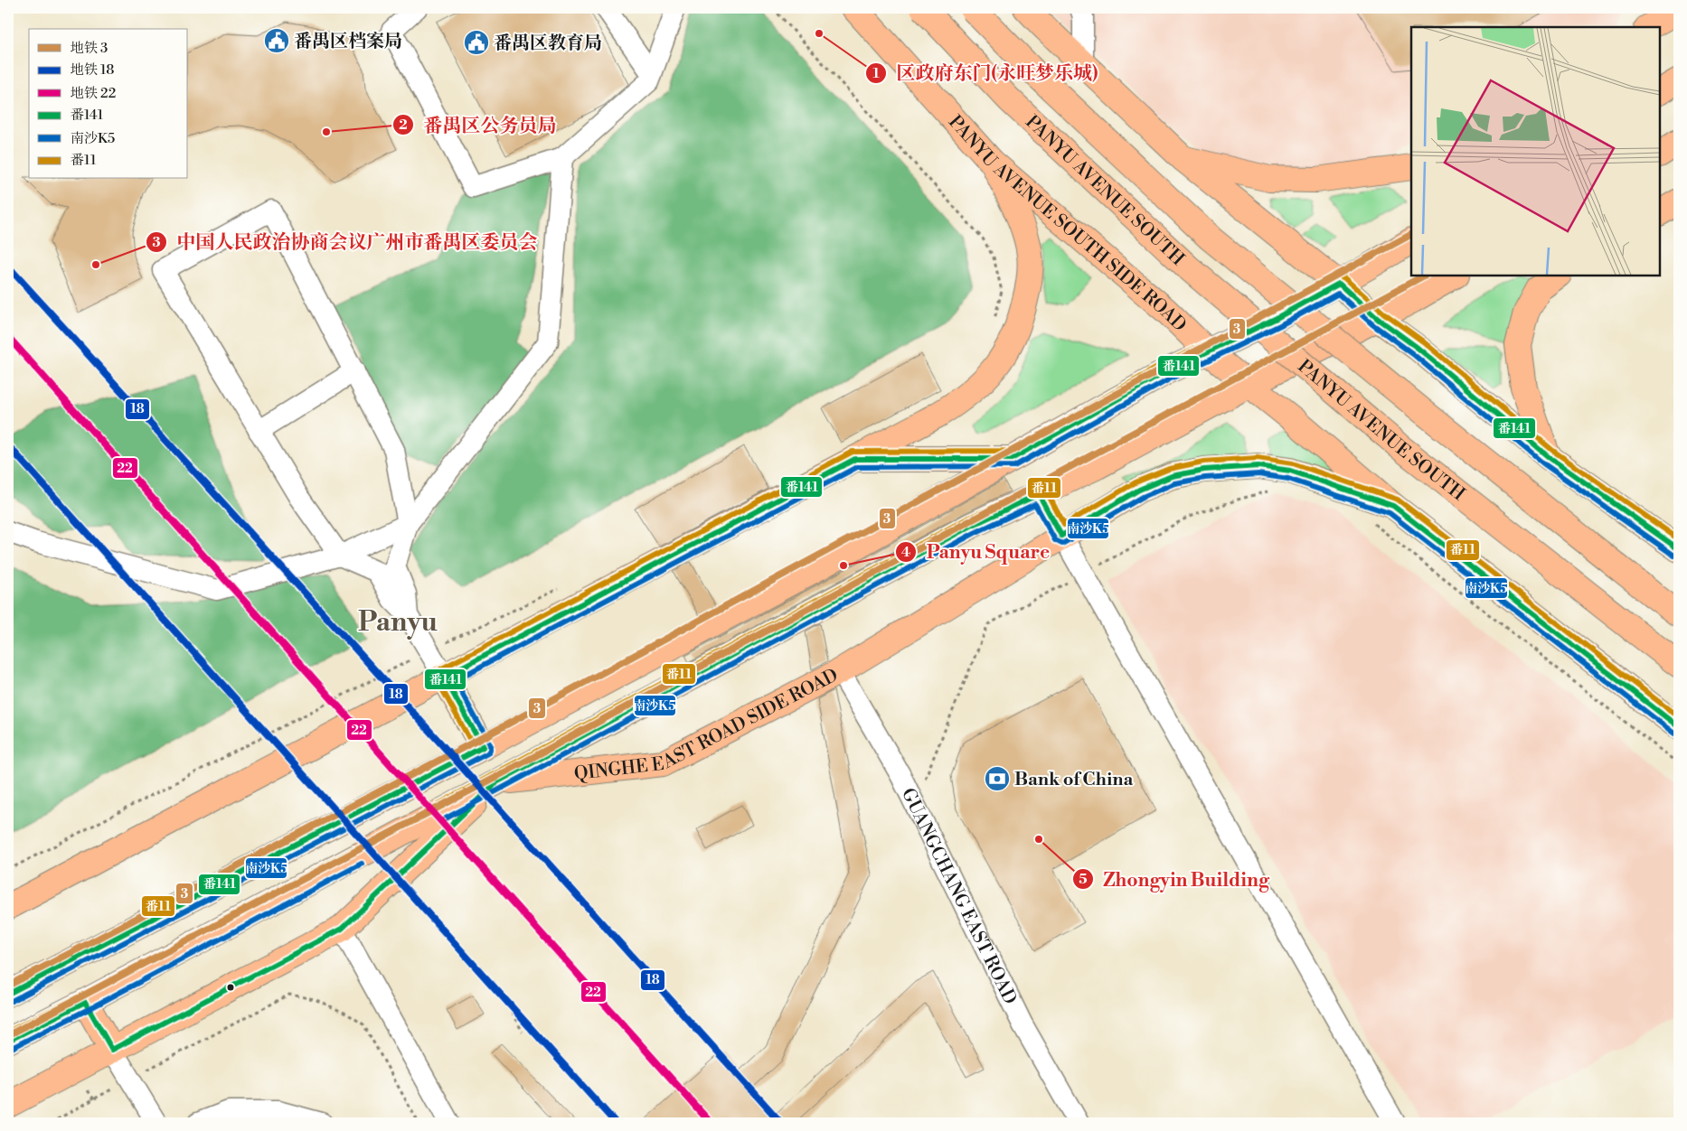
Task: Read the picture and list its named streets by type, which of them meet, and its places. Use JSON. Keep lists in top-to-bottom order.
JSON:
{
  "streets": {
    "main road": ["PANYU AVENUE SOUTH", "PANYU AVENUE SOUTH SIDE ROAD", "QINGHE EAST ROAD SIDE ROAD"],
    "street": ["GUANGCHANG EAST ROAD"]
  },
  "crossings": [
    ["PANYU AVENUE SOUTH SIDE ROAD", "QINGHE EAST ROAD SIDE ROAD"],
    ["QINGHE EAST ROAD SIDE ROAD", "GUANGCHANG EAST ROAD"]
  ],
  "districts": ["Panyu"],
  "places": {
    "other": [
      "区政府东门(永旺梦乐城)",
      "番禺区公务员局",
      "中国人民政治协商会议广州市番禺区委员会",
      "Panyu Square",
      "Zhongyin Building"
    ],
    "public building": ["番禺区档案局", "番禺区教育局"],
    "bank": ["Bank of China"]
  },
  "lines": [
    "metro line 3",
    "metro line 18",
    "transit line 番11",
    "transit line 番141",
    "transit line 南沙K5",
    "metro line 22"
  ],
  "legend": [
    "地铁 3",
    "地铁 18",
    "地铁 22",
    "番141",
    "南沙K5",
    "番11"
  ]
}
